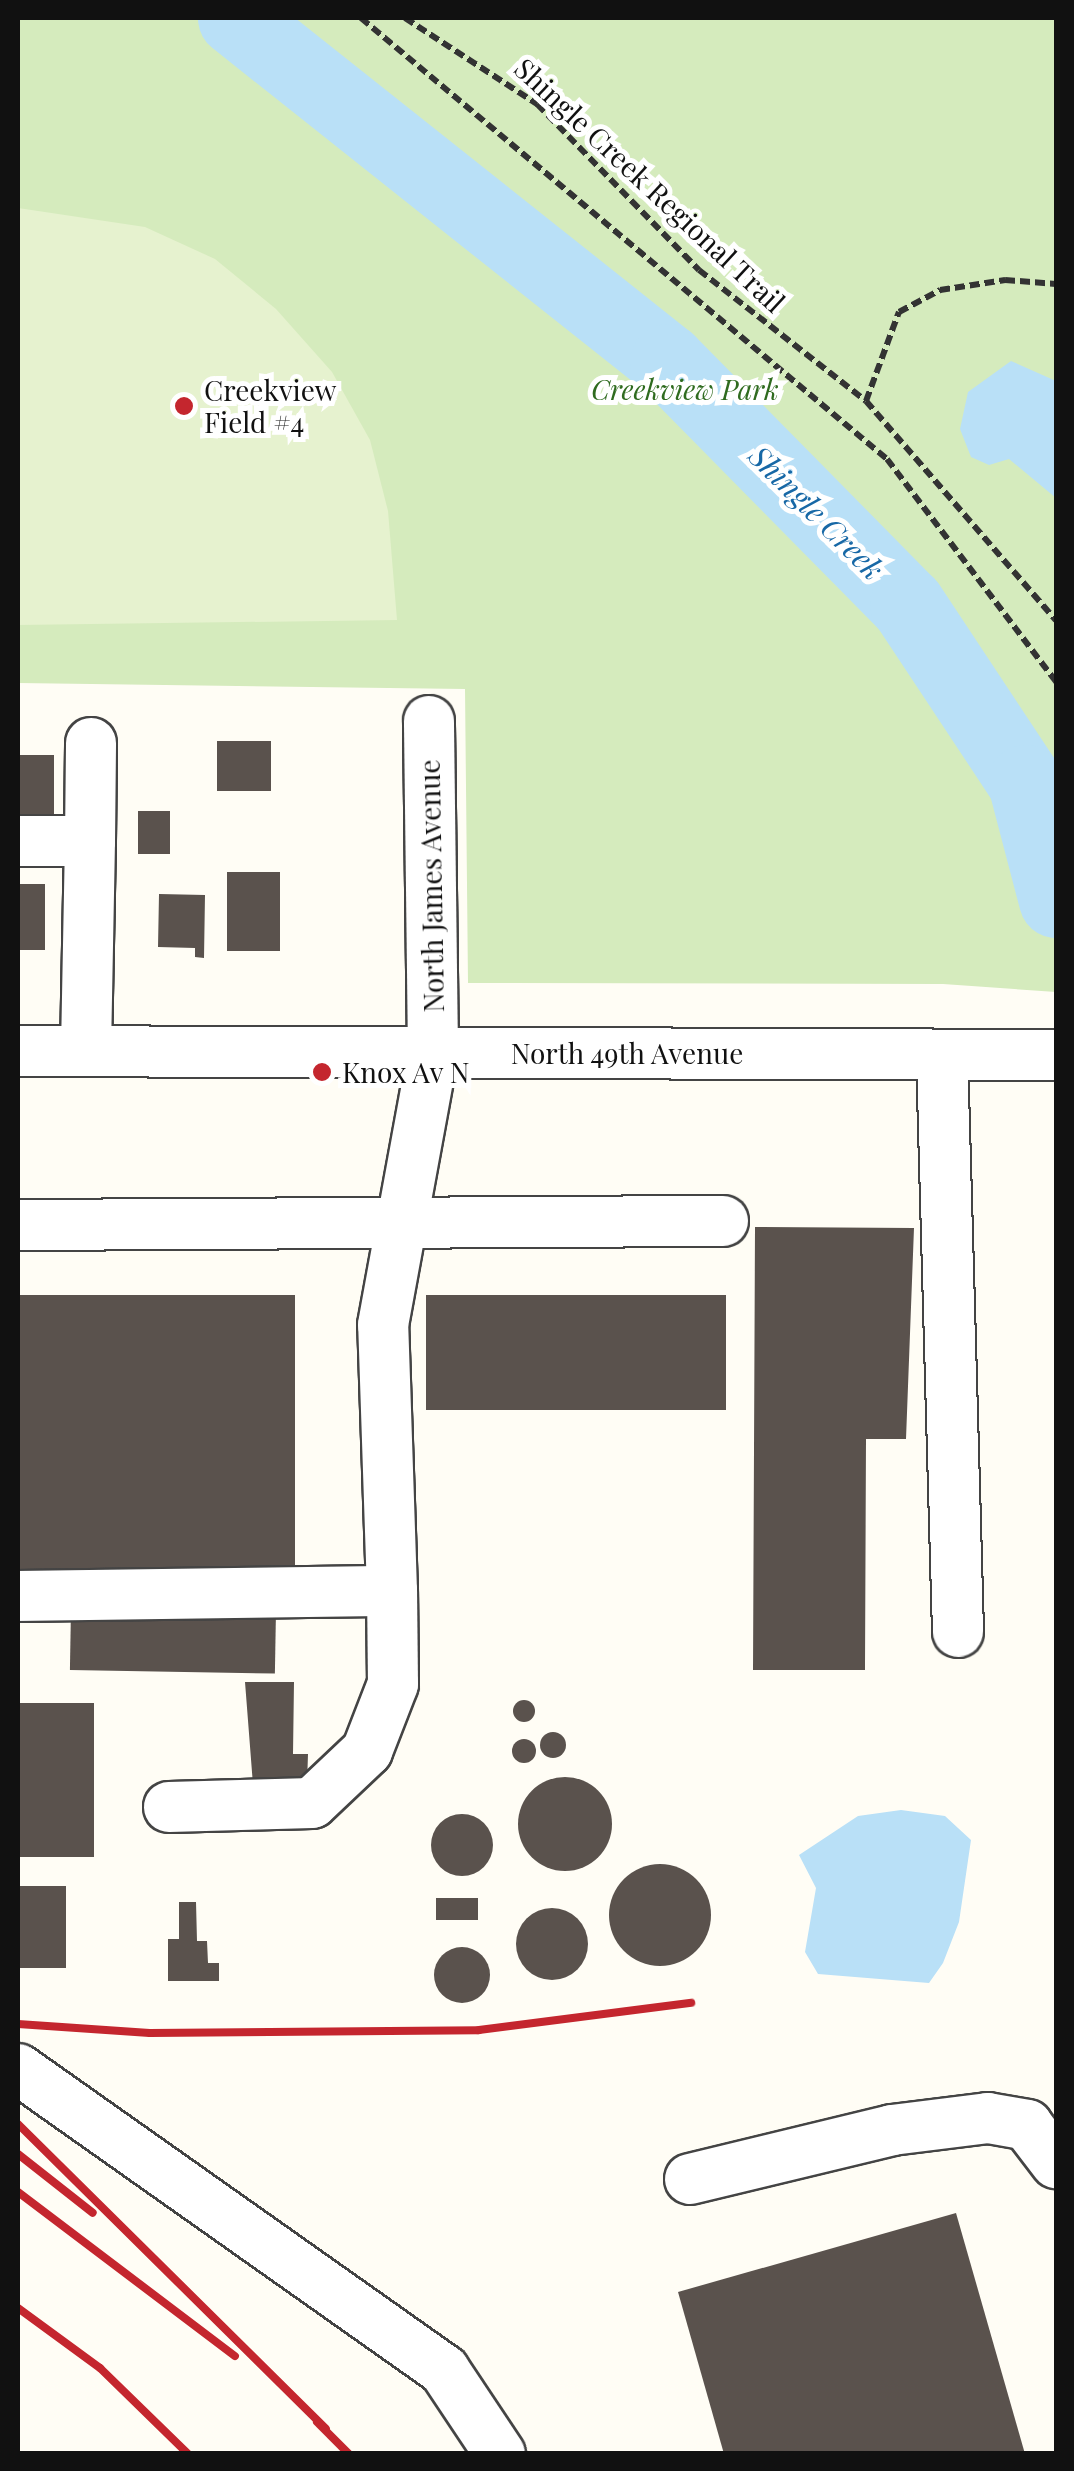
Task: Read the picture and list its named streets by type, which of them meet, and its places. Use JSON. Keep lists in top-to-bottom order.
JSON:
{
  "streets": {
    "street": ["North James Avenue", "North 49th Avenue"],
    "path": ["Shingle Creek Regional Trail"]
  },
  "crossings": [
    ["North James Avenue", "North 49th Avenue"]
  ],
  "water": ["Shingle Creek"],
  "parks": ["Creekview Park"],
  "places": ["Creekview Field #4", "Knox Av N"]
}
